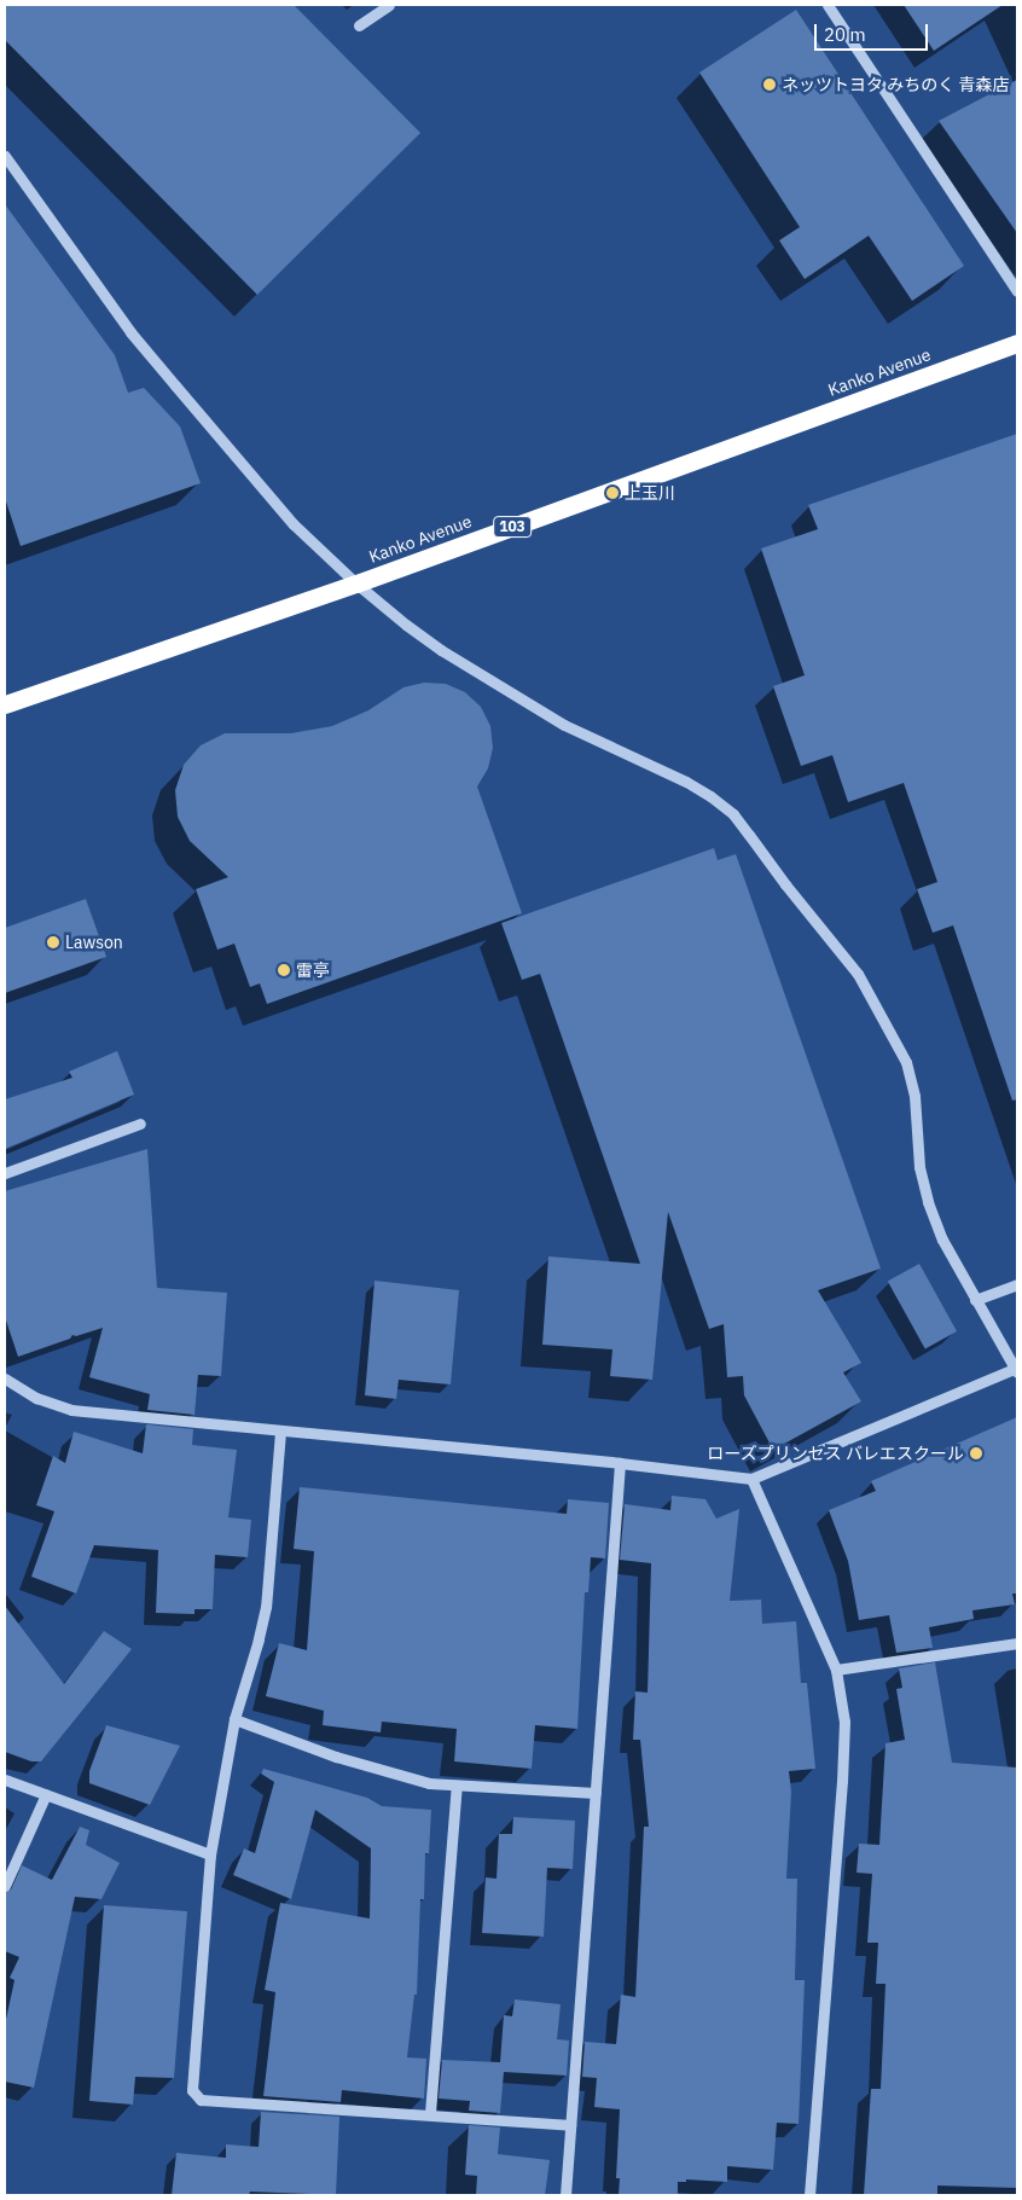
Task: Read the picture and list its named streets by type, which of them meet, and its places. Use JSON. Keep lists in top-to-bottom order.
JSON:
{
  "streets": {
    "highway": ["Kanko Avenue", "103"]
  },
  "places": [
    "ネッツトヨタ みちのく 青森店",
    "上玉川",
    "Lawson",
    "雷亭",
    "ローズプリンセス バレエスクール"
  ],
  "scale_bar": "20 m"
}
